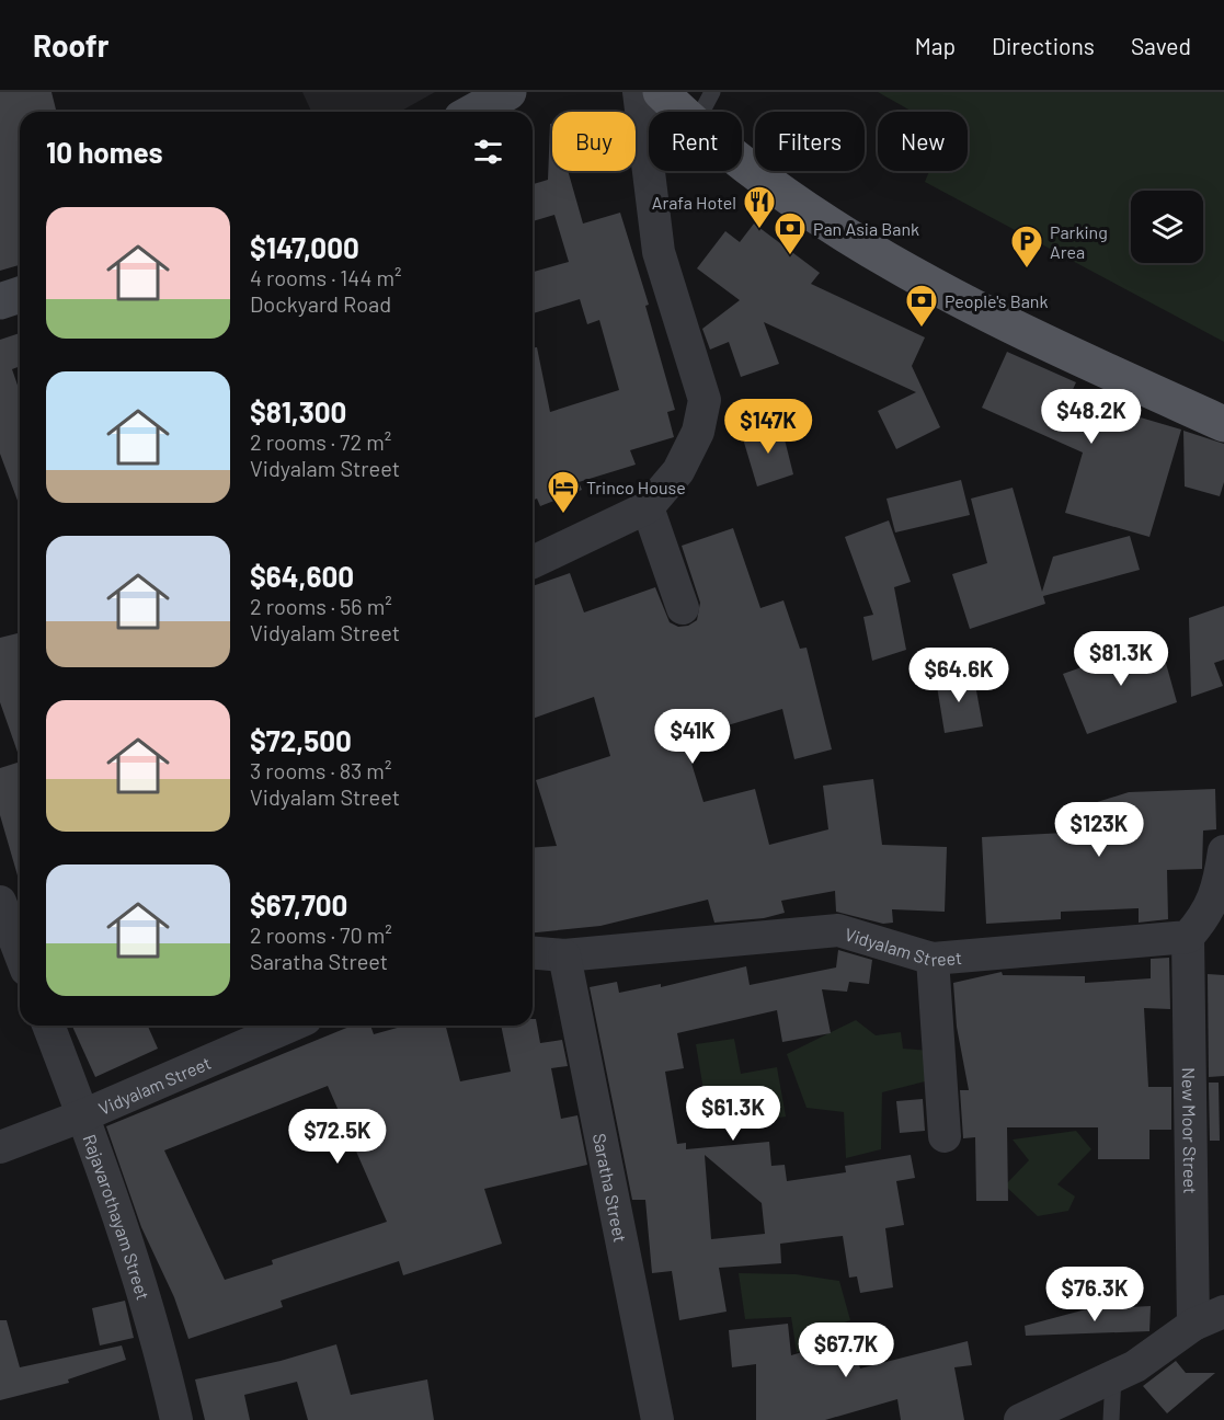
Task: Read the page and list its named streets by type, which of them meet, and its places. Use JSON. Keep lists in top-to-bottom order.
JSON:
{
  "streets": {
    "street": [
      "Vidyalam Street",
      "New Moor Street",
      "Saratha Street",
      "Rajavarothayam Street"
    ]
  },
  "crossings": [
    ["Vidyalam Street", "New Moor Street"],
    ["Vidyalam Street", "Saratha Street"],
    ["Vidyalam Street", "Rajavarothayam Street"]
  ],
  "places": {
    "restaurant": ["Arafa Hotel"],
    "bank": ["Pan Asia Bank", "People's Bank"],
    "parking": ["Parking Area"],
    "hotel": ["Trinco House"]
  },
  "page": {
    "header": "Roofr",
    "nav": ["Map", "Directions", "Saved"],
    "chip": [
      "Buy",
      "Rent",
      "Filters",
      "New"
    ],
    "heading": "10 homes",
    "list": [
      {
        "name": "$147,000",
        "note": "4 rooms · 144 m² · Dockyard Road"
      },
      {
        "name": "$81,300",
        "note": "2 rooms · 72 m² · Vidyalam Street"
      },
      {
        "name": "$64,600",
        "note": "2 rooms · 56 m² · Vidyalam Street"
      },
      {
        "name": "$72,500",
        "note": "3 rooms · 83 m² · Vidyalam Street"
      },
      {
        "name": "$67,700",
        "note": "2 rooms · 70 m² · Saratha Street"
      }
    ],
    "price": [
      "$48.2K",
      "$147K",
      "$81.3K",
      "$64.6K",
      "$41K",
      "$123K",
      "$61.3K",
      "$72.5K",
      "$76.3K",
      "$67.7K"
    ]
  }
}
